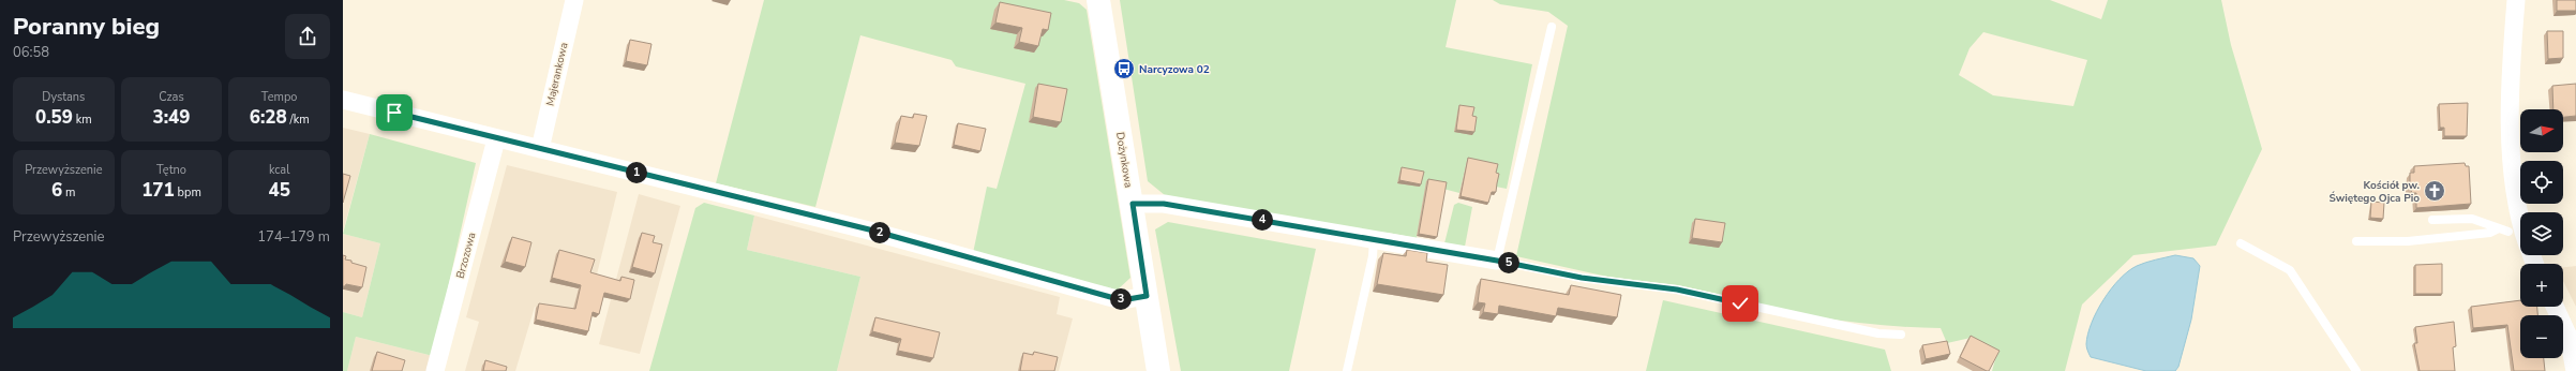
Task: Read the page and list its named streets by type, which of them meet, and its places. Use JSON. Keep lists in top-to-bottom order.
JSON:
{
  "streets": {
    "street": ["Majerankowa", "Dożynkowa", "Brzozowa"]
  },
  "places": {
    "bus stop": ["Narcyzowa 02"],
    "church": ["Kościół pw. Świętego Ojca Pio"]
  },
  "north": "right",
  "page": {
    "heading": ["Poranny bieg", "06:58"],
    "stats": [
      ["Dystans", "0.59 km"],
      ["Czas", "3:49"],
      ["Tempo", "6:28 /km"],
      ["Przewyższenie", "6 m"],
      ["Tętno", "171 bpm"],
      ["kcal", "45"]
    ],
    "map_buttons": ["+", "−"],
    "pins": [
      "1",
      "4",
      "2",
      "5",
      "3"
    ],
    "chart": ["Przewyższenie", "174–179 m"]
  }
}
